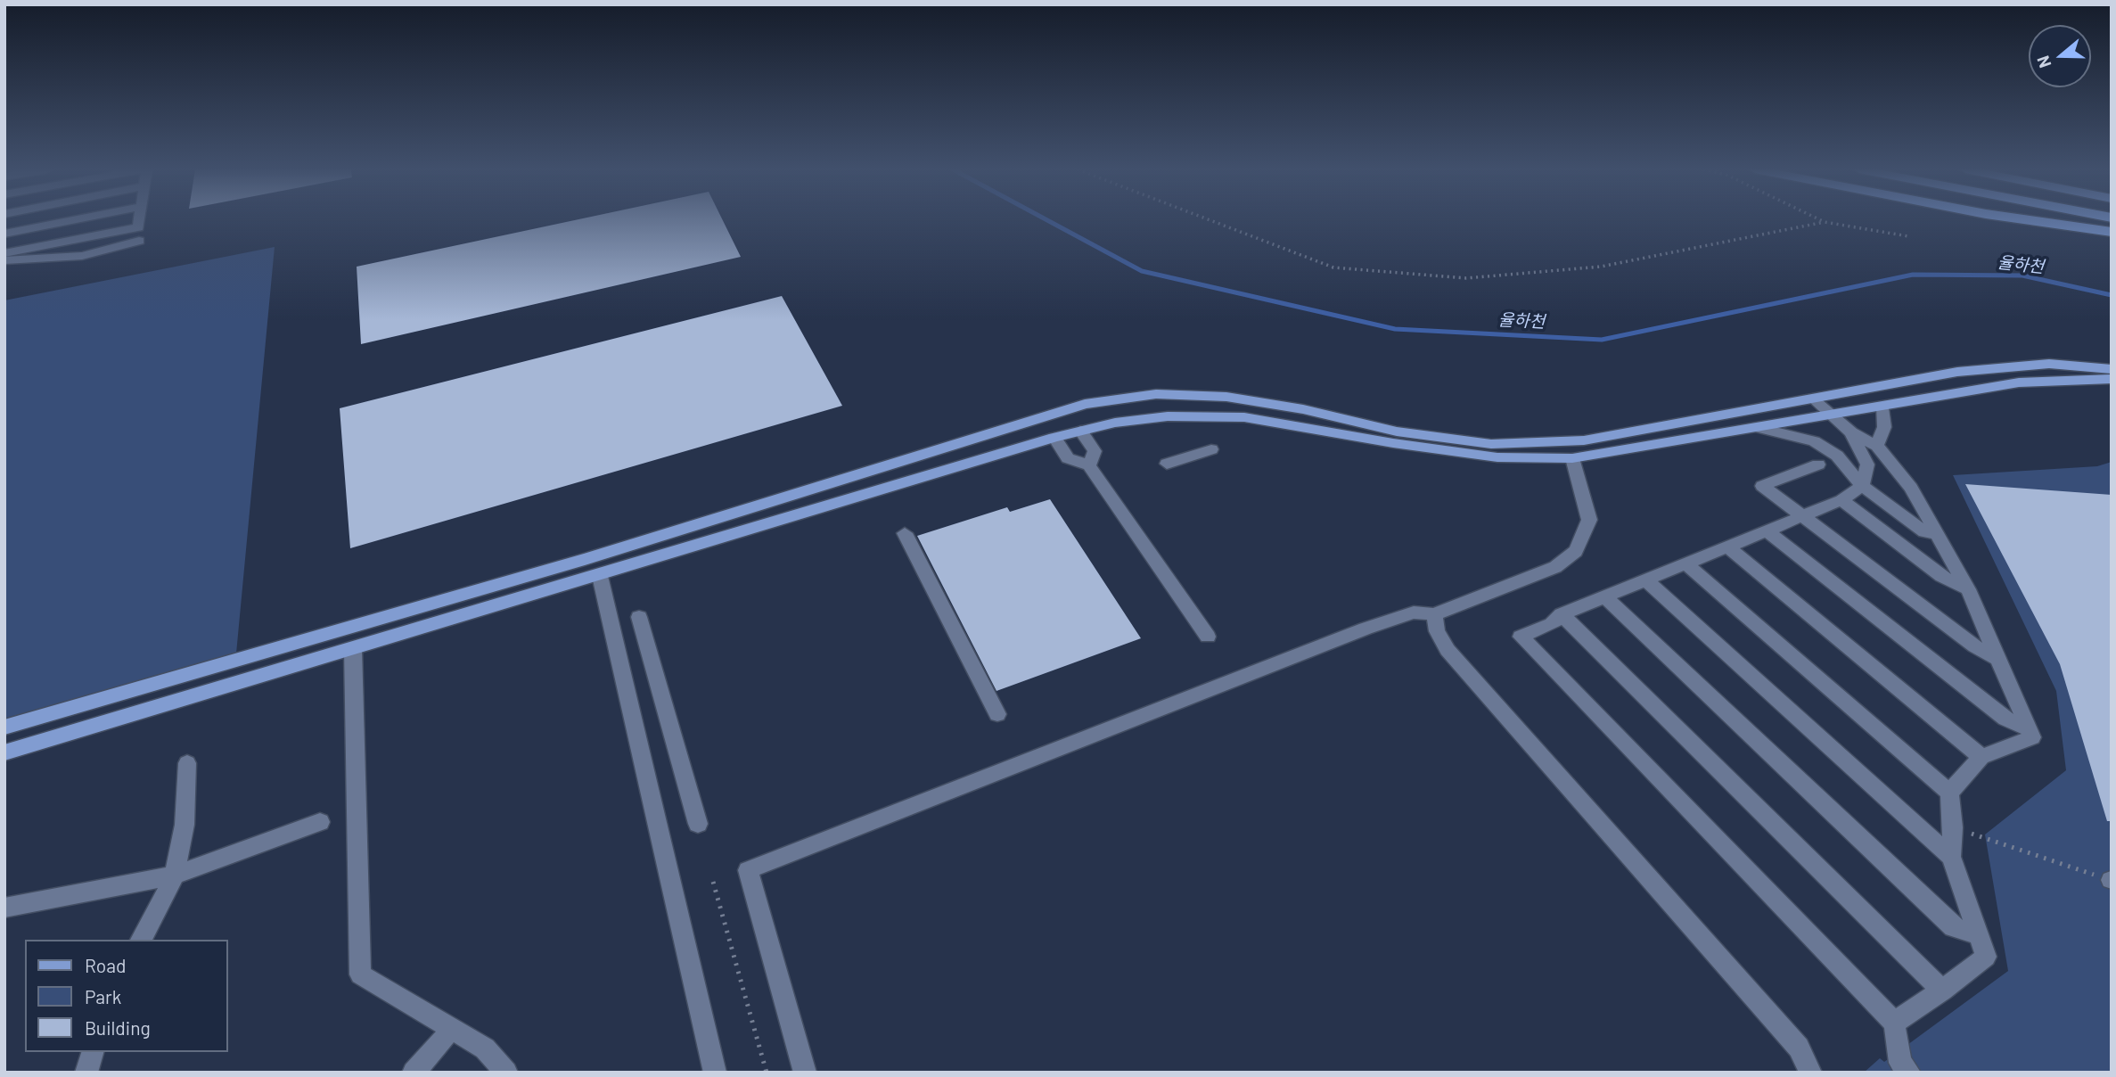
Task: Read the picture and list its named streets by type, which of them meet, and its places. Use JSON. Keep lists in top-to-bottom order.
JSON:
{
  "water": ["율하천"],
  "legend": ["Road", "Park", "Building"],
  "north": "left"
}
